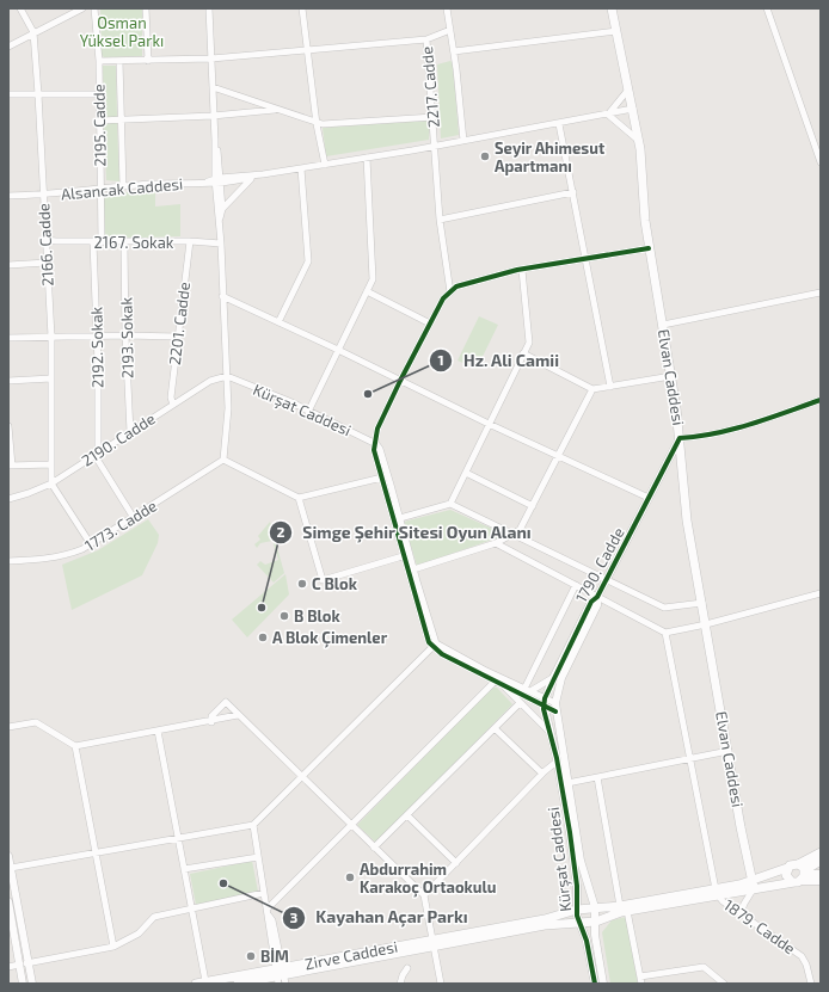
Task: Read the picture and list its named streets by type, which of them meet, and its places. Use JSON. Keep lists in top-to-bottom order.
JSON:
{
  "streets": {
    "main road": ["Elvan Caddesi", "Zirve Caddesi"],
    "street": [
      "2217. Cadde",
      "2195. Cadde",
      "Alsancak Caddesi",
      "2167. Sokak",
      "2166. Cadde",
      "2201. Cadde",
      "2193. Sokak",
      "2192. Sokak",
      "Kürşat Caddesi",
      "2190. Cadde",
      "1773. Cadde",
      "1790. Cadde",
      "1879. Cadde"
    ]
  },
  "crossings": [
    ["2217. Cadde", "2195. Cadde"],
    ["2195. Cadde", "Alsancak Caddesi"],
    ["2195. Cadde", "2167. Sokak"],
    ["Alsancak Caddesi", "2166. Cadde"],
    ["2167. Sokak", "2166. Cadde"],
    ["2167. Sokak", "2201. Cadde"],
    ["2167. Sokak", "2193. Sokak"],
    ["2167. Sokak", "2192. Sokak"],
    ["2166. Cadde", "2190. Cadde"],
    ["2201. Cadde", "2190. Cadde"],
    ["2193. Sokak", "2190. Cadde"],
    ["2192. Sokak", "2190. Cadde"],
    ["Elvan Caddesi", "1790. Cadde"],
    ["Elvan Caddesi", "Zirve Caddesi"],
    ["Kürşat Caddesi", "2190. Cadde"],
    ["Kürşat Caddesi", "1790. Cadde"],
    ["Kürşat Caddesi", "Zirve Caddesi"],
    ["1879. Cadde", "Zirve Caddesi"]
  ],
  "parks": ["Osman Yüksel Parkı"],
  "places": [
    "Seyir Ahimesut Apartmanı",
    "Hz. Ali Camii",
    "C Blok",
    "Simge Şehir Sitesi Oyun Alanı",
    "B Blok",
    "A Blok Çimenler",
    "Abdurrahim Karakoç Ortaokulu",
    "Kayahan Açar Parkı",
    "BİM"
  ]
}
